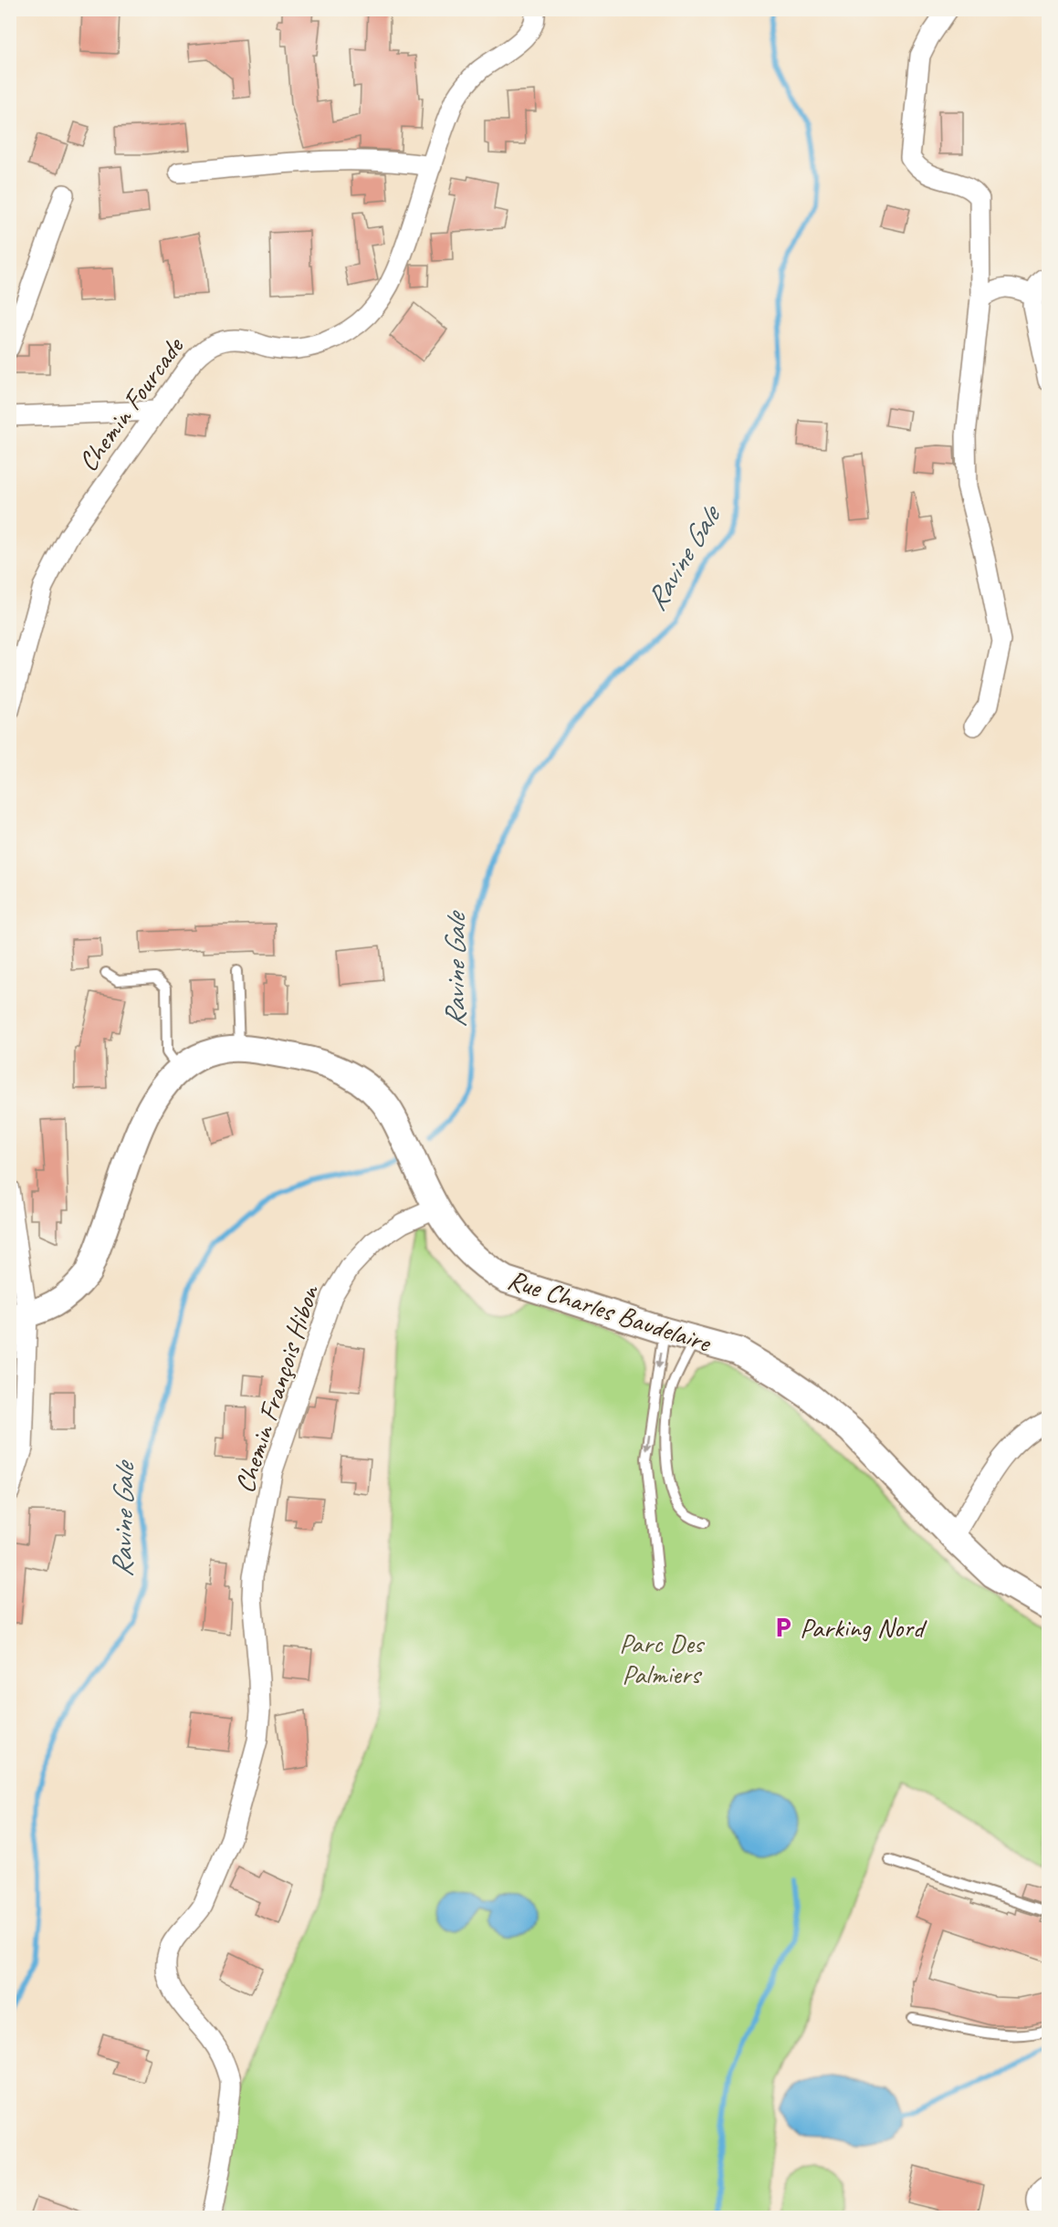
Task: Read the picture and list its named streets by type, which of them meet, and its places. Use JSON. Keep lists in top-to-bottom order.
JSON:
{
  "streets": {
    "main road": ["Rue Charles Baudelaire"],
    "street": ["Chemin Fourcade", "Chemin François Hibon"]
  },
  "crossings": [
    ["Rue Charles Baudelaire", "Chemin François Hibon"]
  ],
  "water": ["Ravine Gale"],
  "parks": ["Parc Des Palmiers"],
  "places": {
    "parking": ["Parking Nord"]
  }
}
